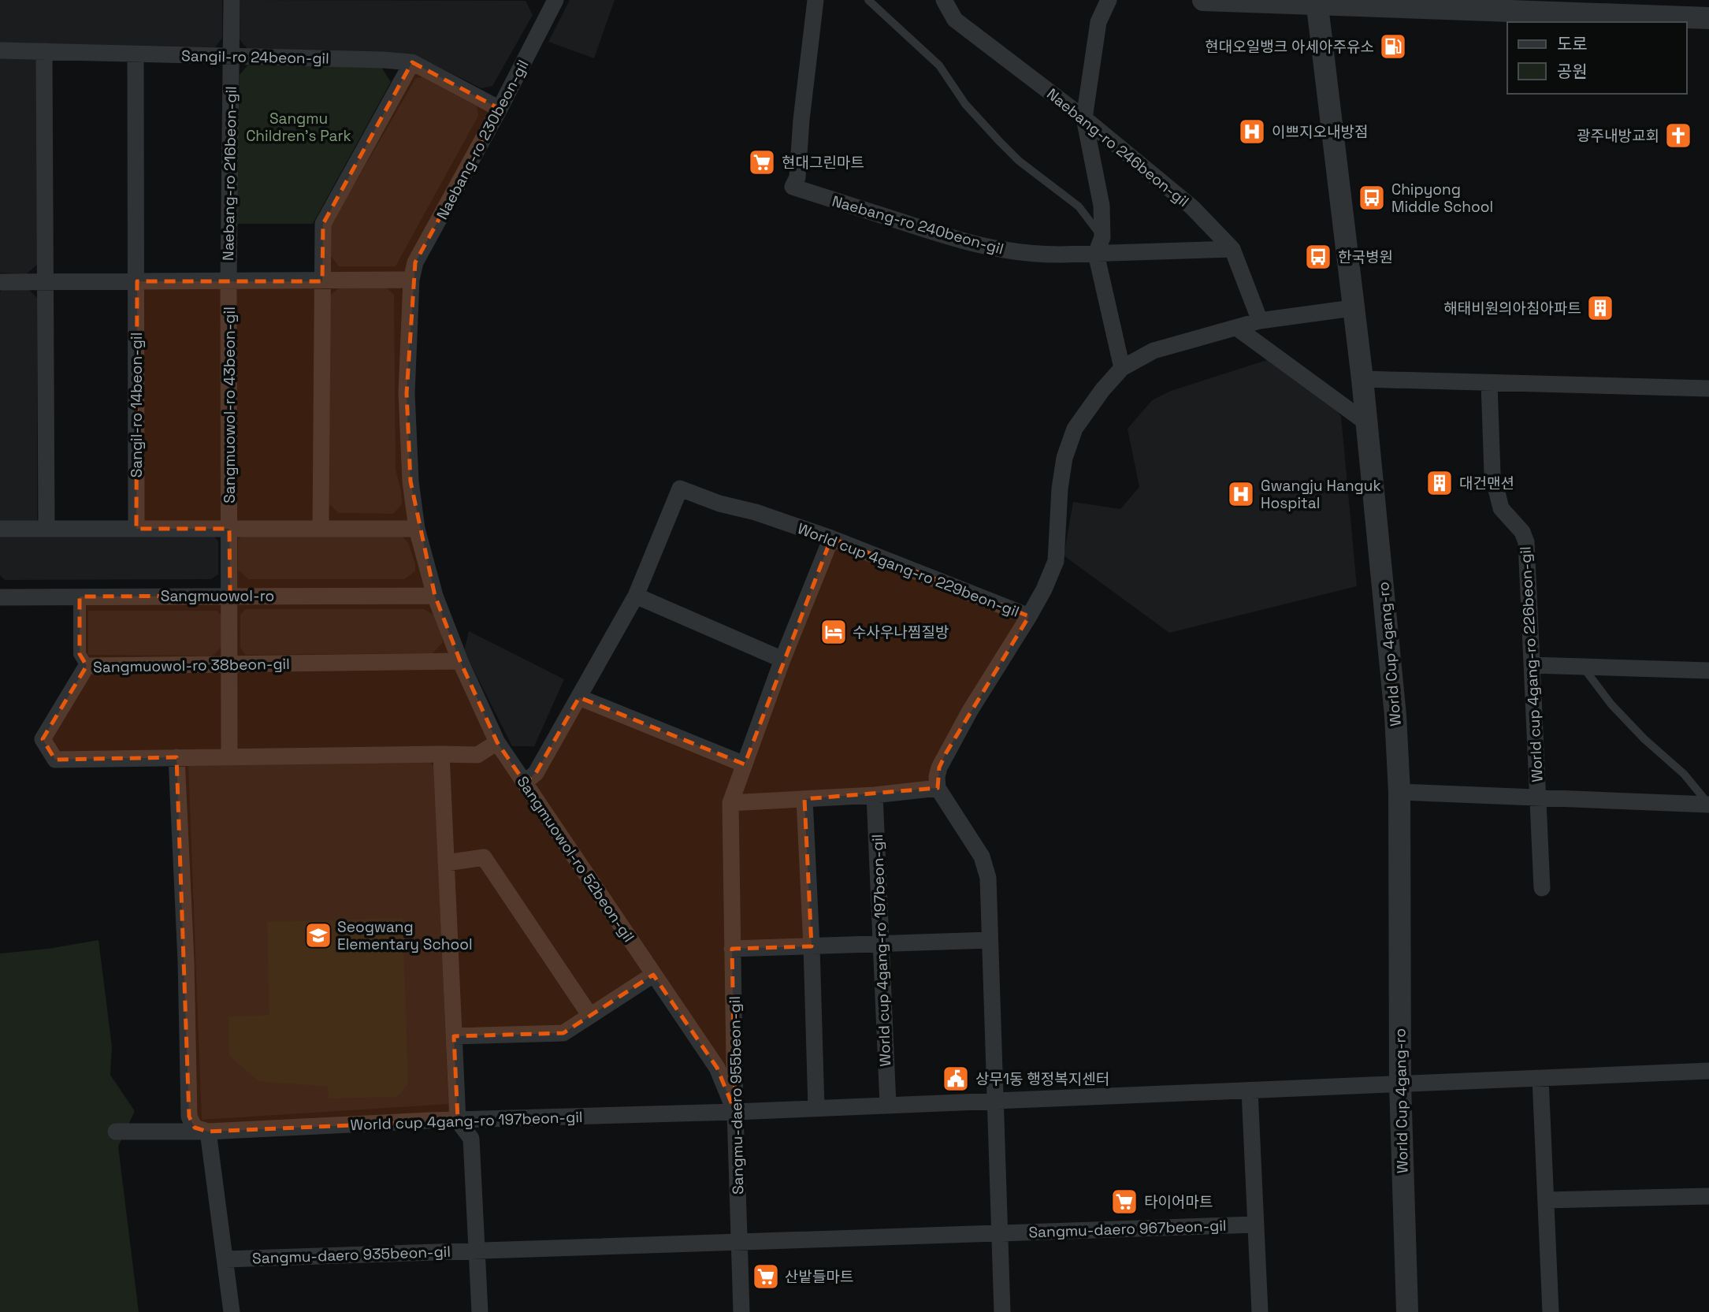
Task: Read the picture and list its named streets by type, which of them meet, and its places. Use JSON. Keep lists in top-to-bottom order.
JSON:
{
  "streets": {
    "street": [
      "Sangil-ro 24beon-gil",
      "Naebang-ro 230beon-gil",
      "Naebang-ro 246beon-gil",
      "Naebang-ro 216beon-gil",
      "Naebang-ro 240beon-gil",
      "Sangil-ro 14beon-gil",
      "Sangmuowol-ro 43beon-gil",
      "World cup 4gang-ro 229beon-gil",
      "Sangmuowol-ro",
      "World Cup 4gang-ro",
      "World cup 4gang-ro 226beon-gil",
      "Sangmuowol-ro 38beon-gil",
      "Sangmuowol-ro 52beon-gil",
      "World cup 4gang-ro 197beon-gil",
      "Sangmu-daero 955beon-gil",
      "Sangmu-daero 967beon-gil",
      "Sangmu-daero 935beon-gil"
    ]
  },
  "crossings": [
    ["Sangil-ro 24beon-gil", "Naebang-ro 230beon-gil"],
    ["Sangil-ro 24beon-gil", "Naebang-ro 216beon-gil"],
    ["Sangil-ro 24beon-gil", "Sangil-ro 14beon-gil"],
    ["Naebang-ro 230beon-gil", "Sangmuowol-ro 52beon-gil"],
    ["Naebang-ro 246beon-gil", "Naebang-ro 240beon-gil"],
    ["Naebang-ro 246beon-gil", "World cup 4gang-ro 229beon-gil"],
    ["Naebang-ro 216beon-gil", "Sangmuowol-ro 43beon-gil"],
    ["Sangmuowol-ro 43beon-gil", "Sangmuowol-ro"],
    ["Sangmuowol-ro 43beon-gil", "Sangmuowol-ro 38beon-gil"],
    ["World cup 4gang-ro 229beon-gil", "World Cup 4gang-ro"],
    ["World cup 4gang-ro 229beon-gil", "Sangmuowol-ro 52beon-gil"],
    ["World cup 4gang-ro 229beon-gil", "Sangmu-daero 955beon-gil"],
    ["Sangmuowol-ro", "Sangmuowol-ro 52beon-gil"],
    ["World Cup 4gang-ro", "World cup 4gang-ro 197beon-gil"],
    ["Sangmuowol-ro 38beon-gil", "Sangmuowol-ro 52beon-gil"],
    ["Sangmuowol-ro 52beon-gil", "World cup 4gang-ro 197beon-gil"],
    ["Sangmuowol-ro 52beon-gil", "Sangmu-daero 955beon-gil"],
    ["World cup 4gang-ro 197beon-gil", "Sangmu-daero 955beon-gil"]
  ],
  "parks": ["Sangmu Children's Park"],
  "places": {
    "fuel station": ["현대오일뱅크 아세아주유소"],
    "hospital": ["이쁘지오내방점", "Gwangju Hanguk Hospital"],
    "church": ["광주내방교회"],
    "supermarket": ["현대그린마트", "타이어마트", "산밭들마트"],
    "bus stop": ["Chipyong Middle School", "한국병원"],
    "building": ["해태비원의아침아파트", "대건맨션"],
    "hotel": ["수사우나찜질방"],
    "school or university": ["Seogwang Elementary School"],
    "public building": ["상무1동 행정복지센터"]
  },
  "legend": ["도로", "공원"]
}
